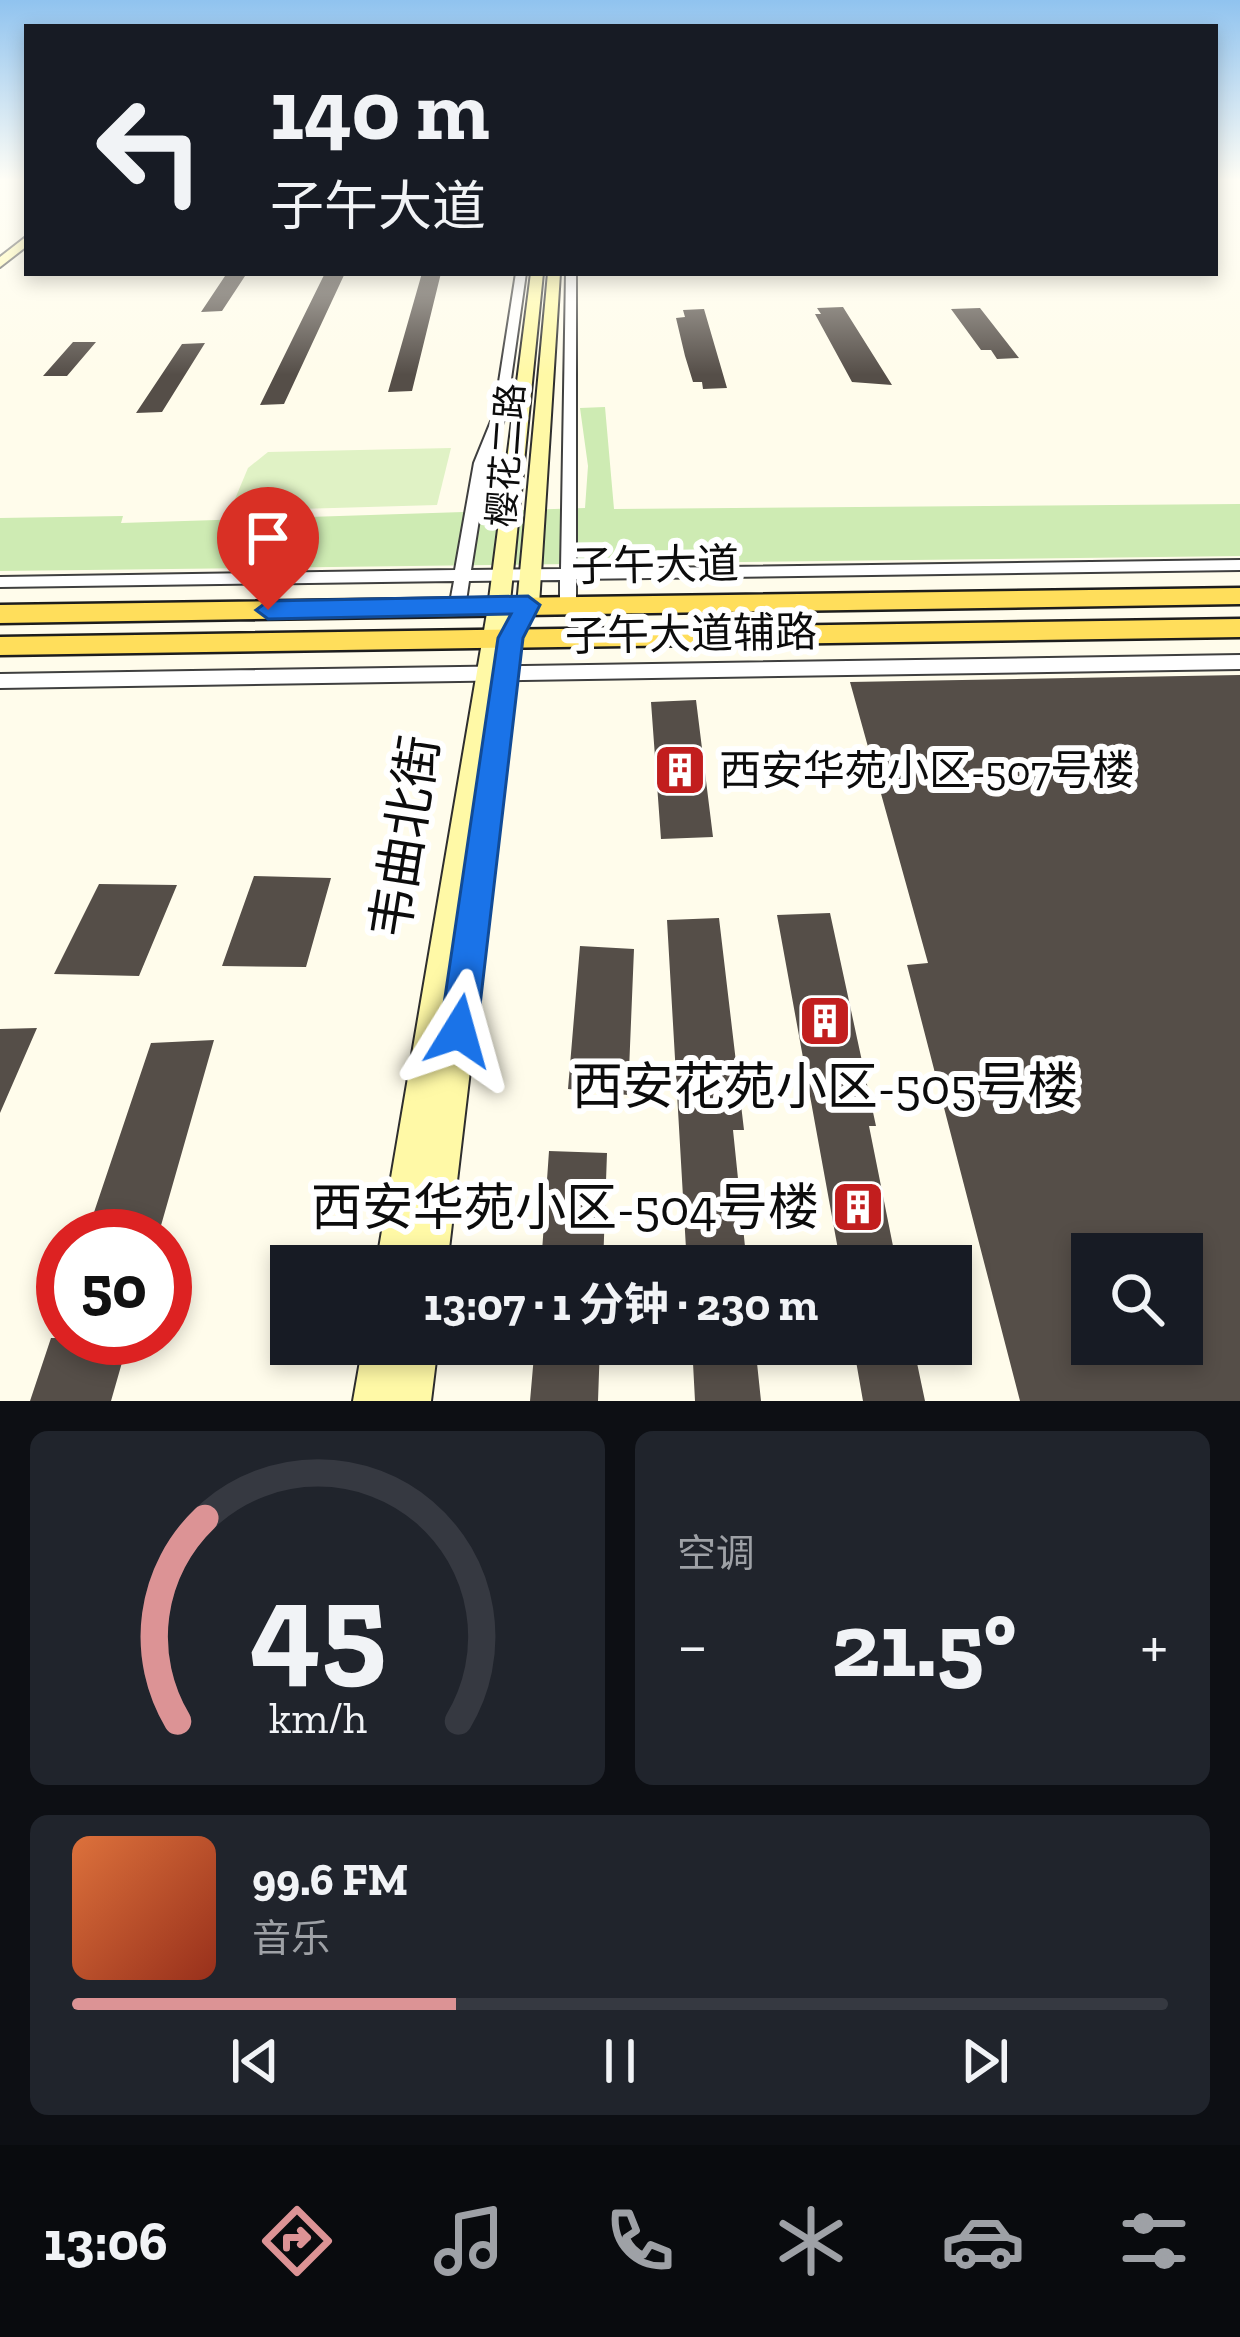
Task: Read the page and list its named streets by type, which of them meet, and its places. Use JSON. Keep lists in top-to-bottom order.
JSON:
{
  "streets": {
    "main road": ["樱花二路", "子午大道", "韦曲北街"],
    "street": ["子午大道辅路"]
  },
  "crossings": [
    ["樱花二路", "子午大道"],
    ["樱花二路", "子午大道辅路"],
    ["樱花二路", "韦曲北街"],
    ["子午大道", "韦曲北街"],
    ["子午大道辅路", "韦曲北街"]
  ],
  "places": {
    "building": ["西安华苑小区-507号楼", "西安花苑小区-505号楼", "西安华苑小区-504号楼"]
  },
  "page": {
    "turn": ["140 m", "子午大道"],
    "limit": "50",
    "trip": "13:07 · 1 分钟 · 230 m",
    "tile": "空调",
    "heat": ["−", "21.5°", "+"],
    "song": ["99.6 FM", "音乐"],
    "tabs": "13:06",
    "gauge": ["45", "km/h"]
  }
}
